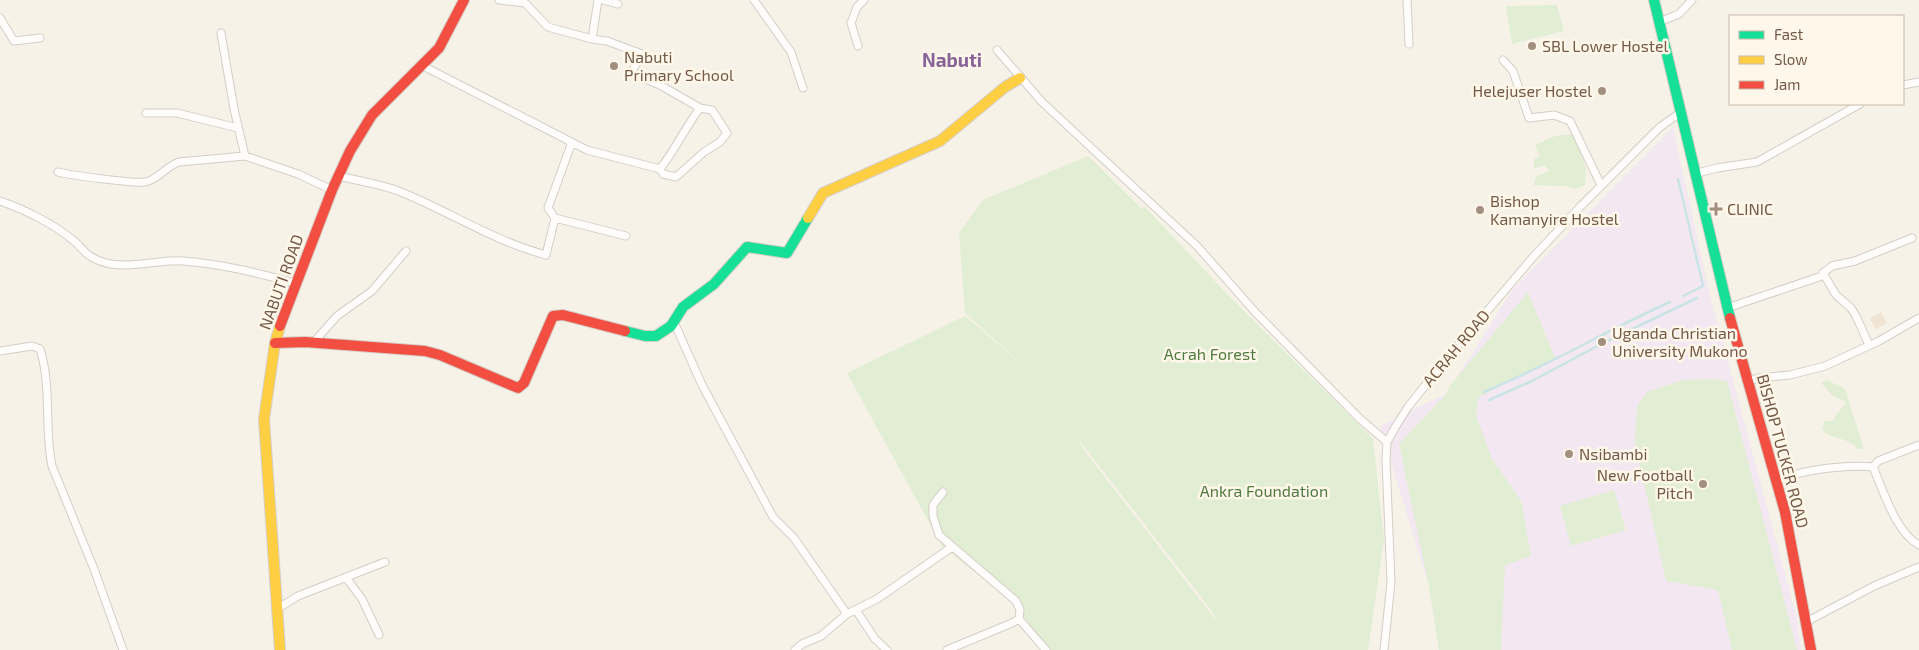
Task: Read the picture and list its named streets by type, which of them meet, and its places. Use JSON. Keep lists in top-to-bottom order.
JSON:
{
  "streets": {
    "street": ["NABUTI ROAD", "ACRAH ROAD", "BISHOP TUCKER ROAD"]
  },
  "crossings": [
    ["ACRAH ROAD", "BISHOP TUCKER ROAD"]
  ],
  "districts": ["Nabuti"],
  "parks": ["Acrah Forest", "Ankra Foundation"],
  "places": {
    "other": [
      "SBL Lower Hostel",
      "Nabuti Primary School",
      "Helejuser Hostel",
      "Bishop Kamanyire Hostel",
      "Uganda Christian University Mukono",
      "Nsibambi",
      "New Football Pitch"
    ],
    "health": ["CLINIC"]
  },
  "legend": ["Fast", "Slow", "Jam"]
}
